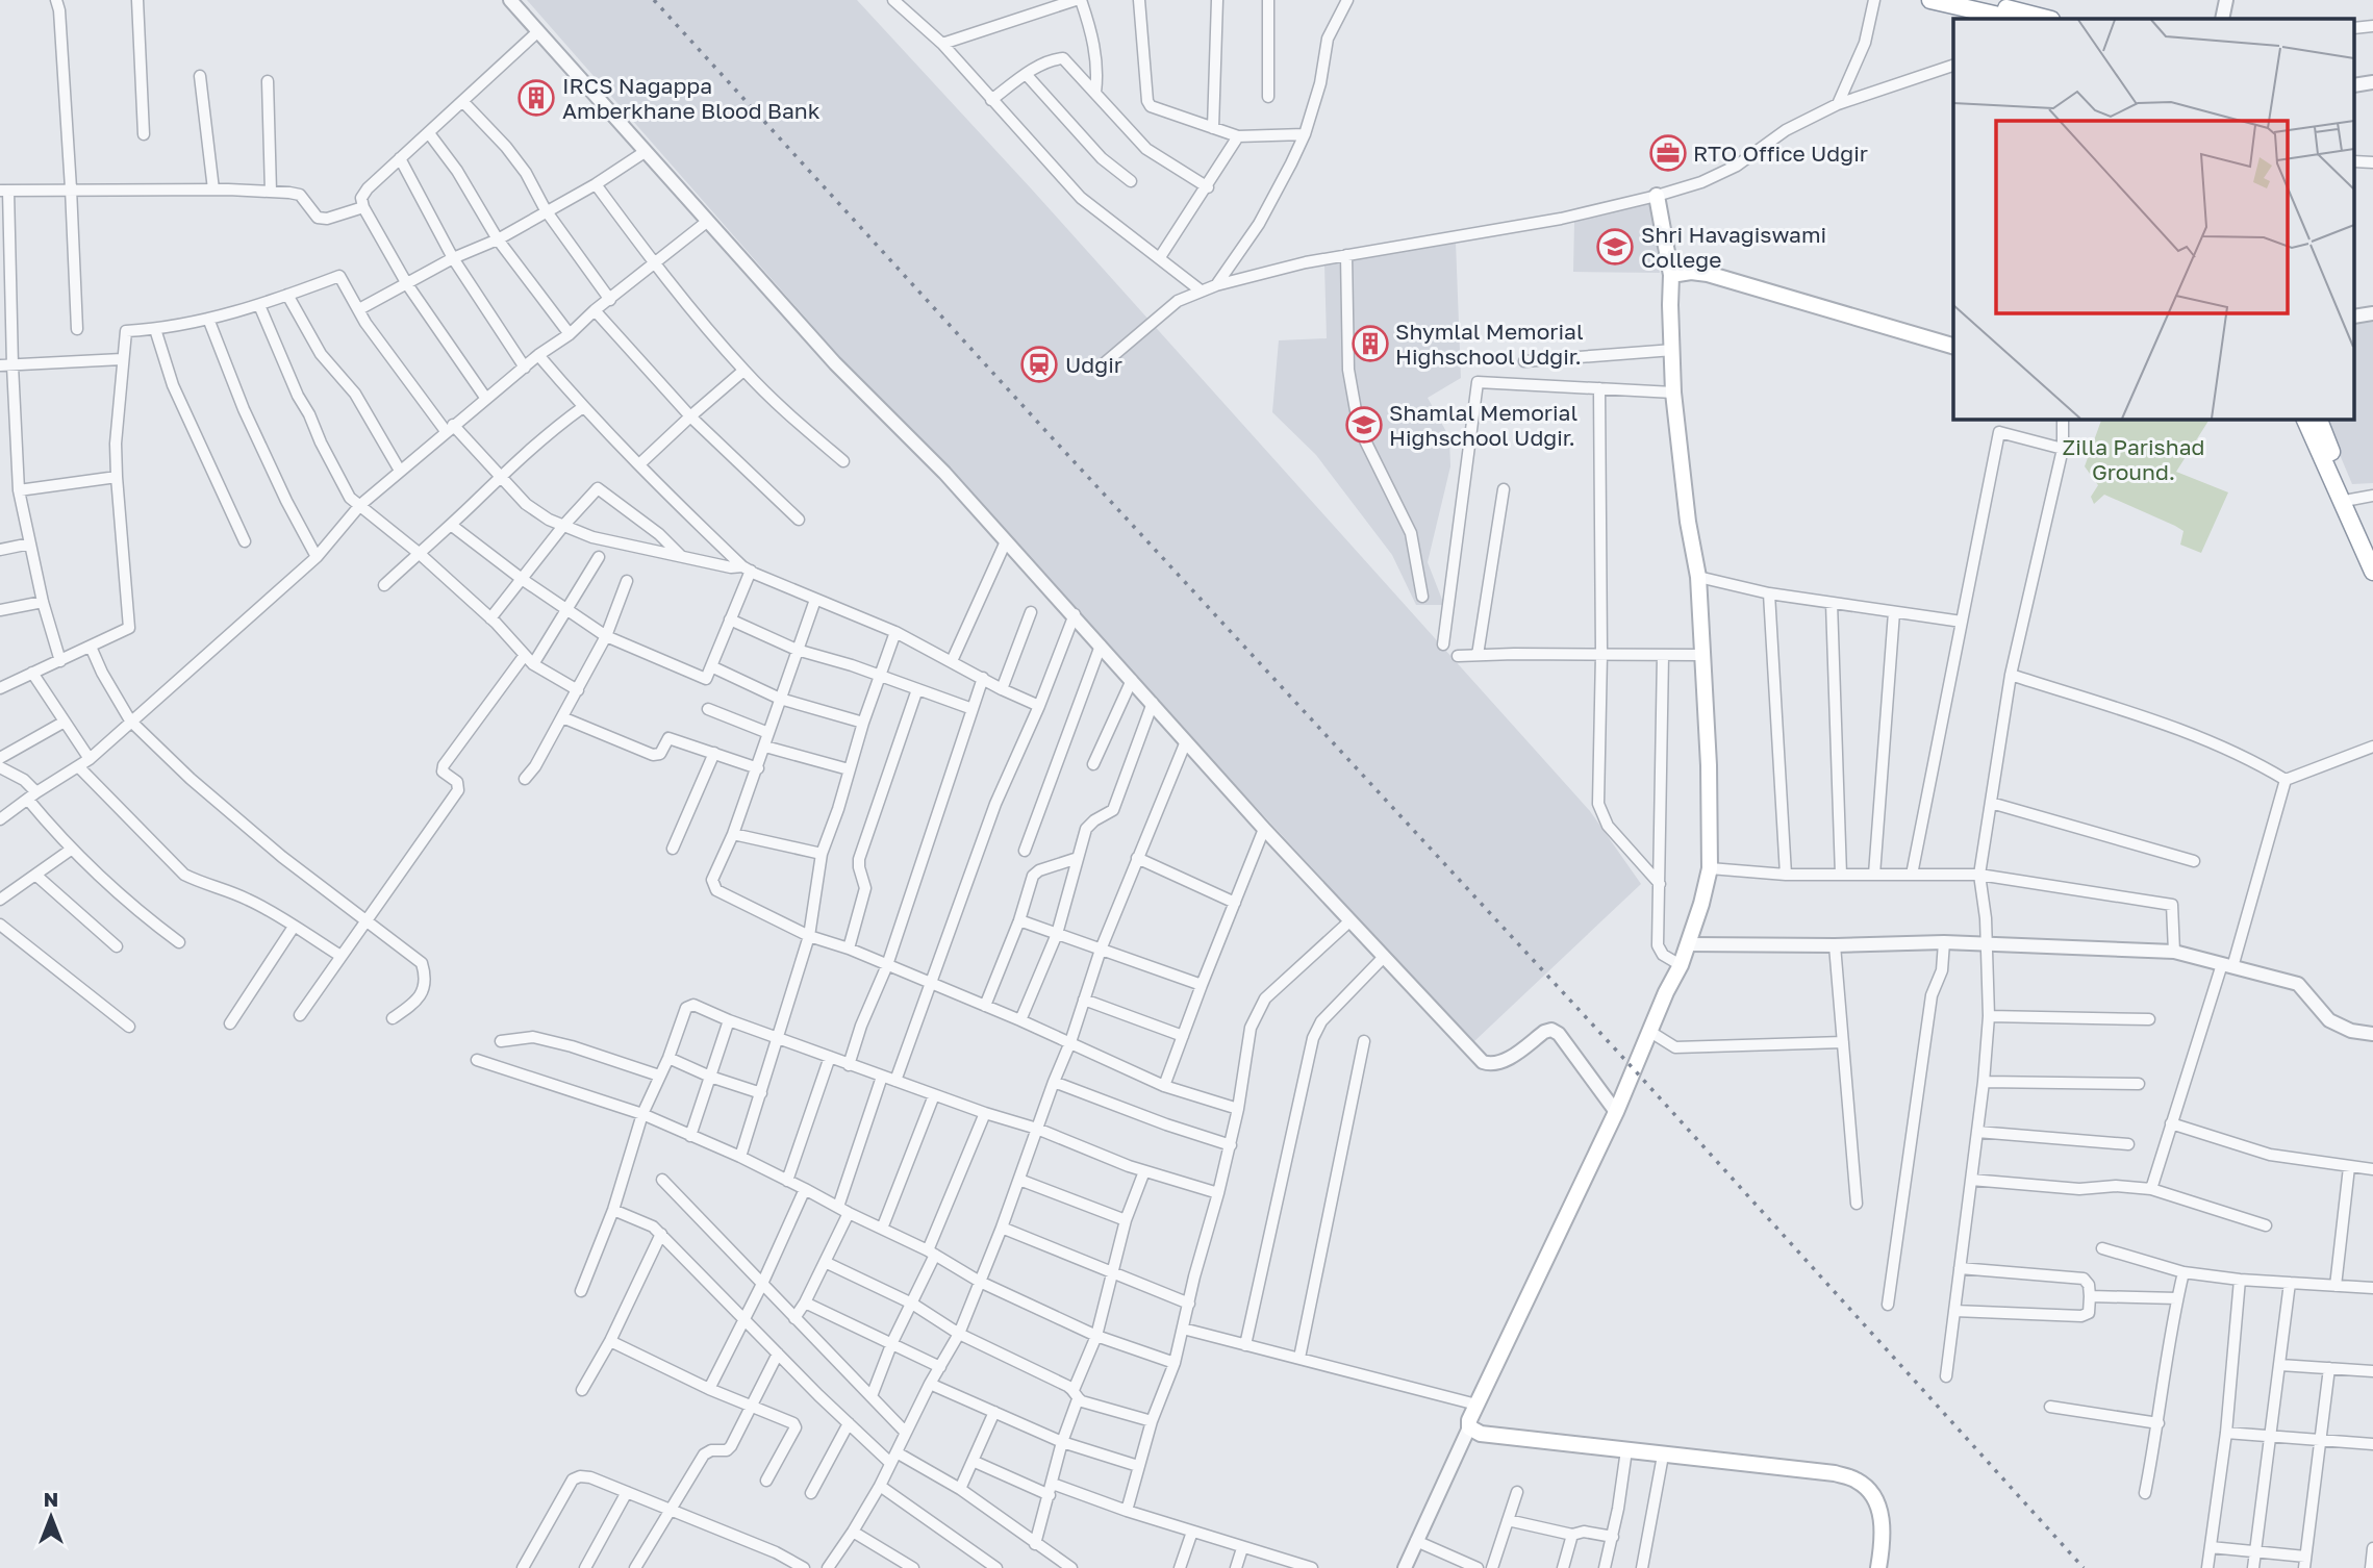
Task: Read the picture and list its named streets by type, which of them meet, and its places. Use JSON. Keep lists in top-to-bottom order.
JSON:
{
  "parks": ["Zilla Parishad Ground."],
  "places": {
    "building": ["IRCS Nagappa Amberkhane Blood Bank", "Shymlal Memorial Highschool Udgir."],
    "office": ["RTO Office Udgir"],
    "school or university": ["Shri Havagiswami College", "Shamlal Memorial Highschool Udgir."],
    "station": ["Udgir"]
  },
  "north": "top"
}
